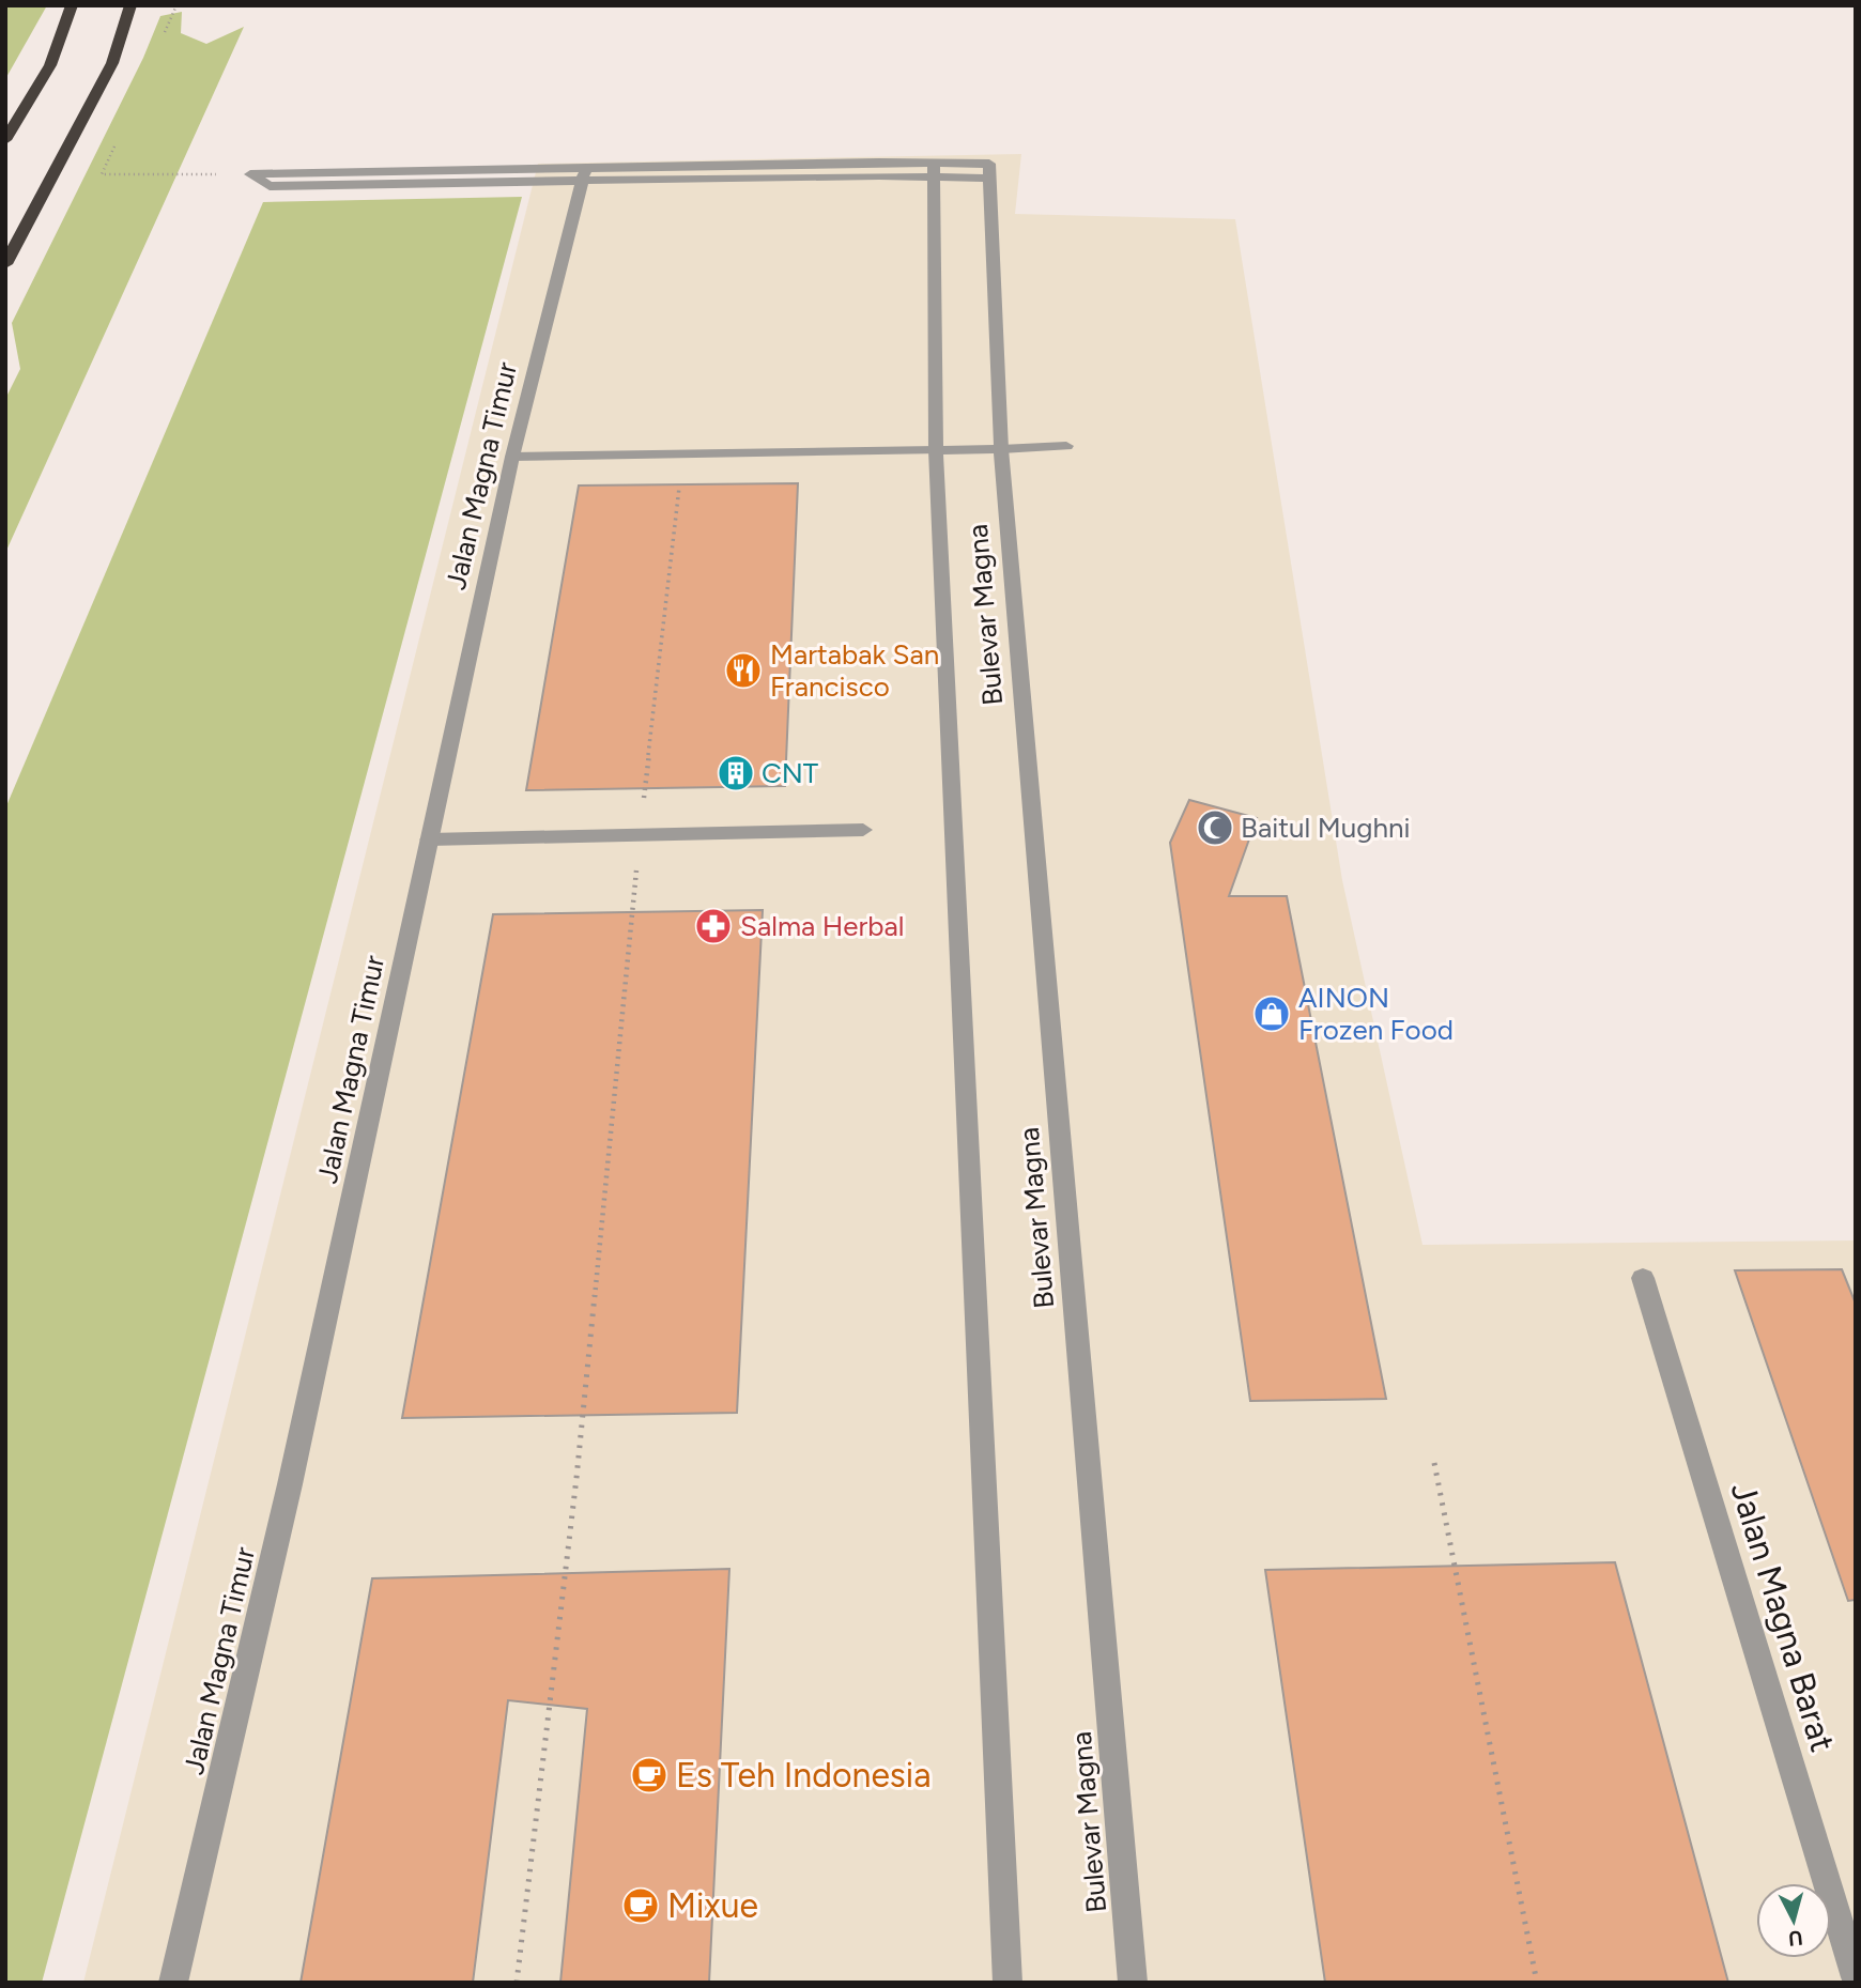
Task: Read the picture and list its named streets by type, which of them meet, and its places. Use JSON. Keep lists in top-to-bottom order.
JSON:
{
  "streets": {
    "street": ["Jalan Magna Timur", "Bulevar Magna", "Jalan Magna Barat"]
  },
  "places": {
    "restaurant": ["Martabak San Francisco"],
    "building": ["CNT"],
    "mosque": ["Baitul Mughni"],
    "pharmacy": ["Salma Herbal"],
    "shop": ["AINON Frozen Food"],
    "cafe": ["Es Teh Indonesia", "Mixue"]
  },
  "north": "bottom"
}
